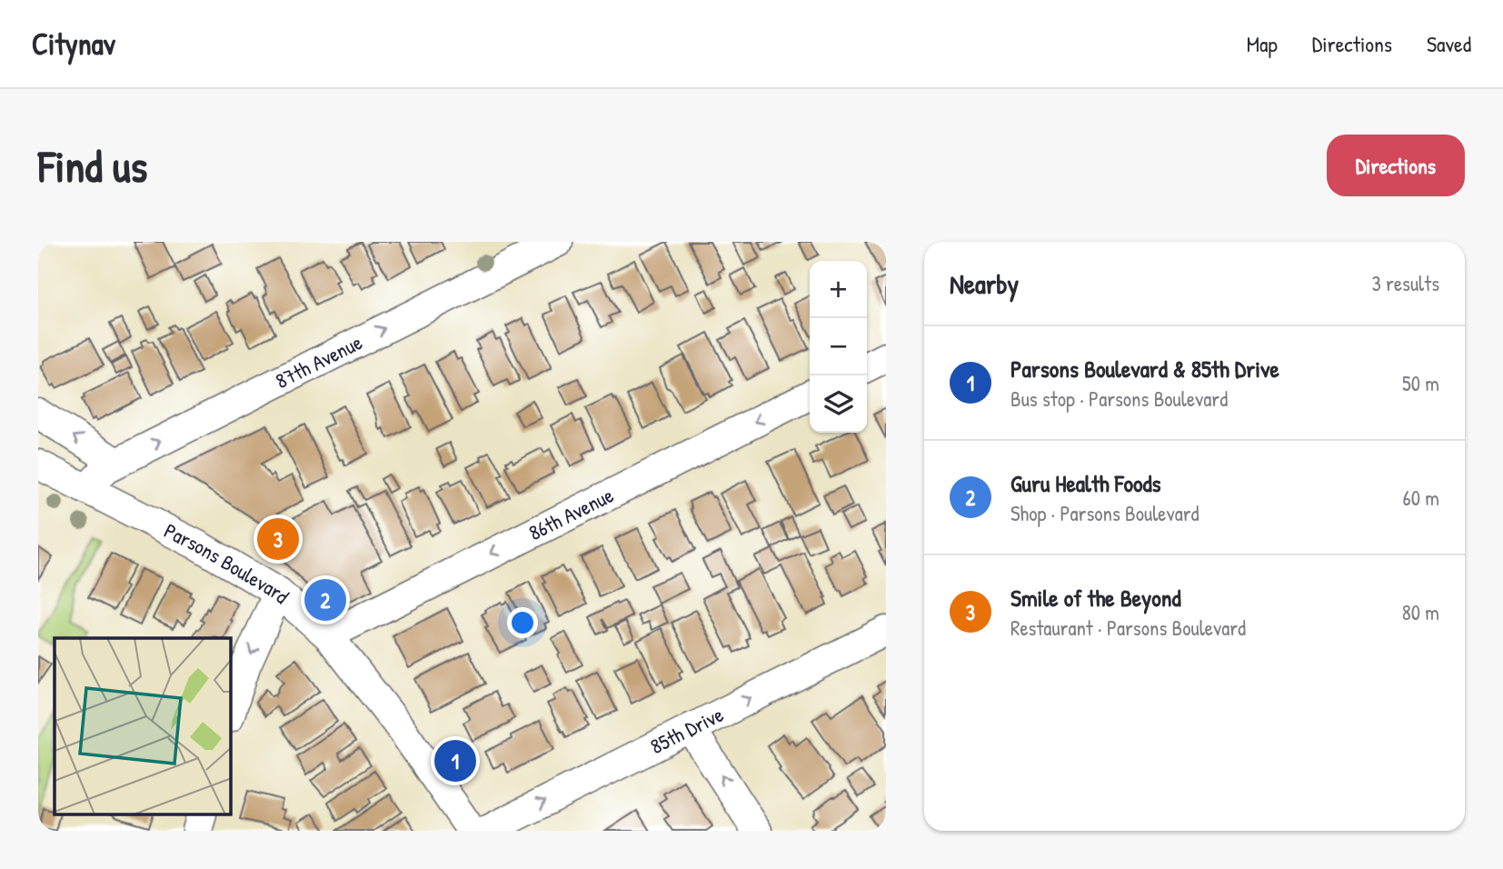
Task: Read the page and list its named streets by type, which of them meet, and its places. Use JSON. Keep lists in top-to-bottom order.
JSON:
{
  "streets": {
    "street": [
      "87th Avenue",
      "86th Avenue",
      "Parsons Boulevard",
      "85th Drive"
    ]
  },
  "crossings": [
    ["87th Avenue", "Parsons Boulevard"],
    ["86th Avenue", "Parsons Boulevard"]
  ],
  "one_way": ["87th Avenue", "86th Avenue", "85th Drive"],
  "page": {
    "header": "Citynav",
    "nav": ["Map", "Directions", "Saved"],
    "buttons": "Directions",
    "title": "Find us",
    "heading": ["Nearby", "3 results"],
    "map_buttons": ["+", "−"],
    "list": [
      {
        "mark": "1",
        "name": "Parsons Boulevard & 85th Drive",
        "note": "Bus stop · Parsons Boulevard",
        "value": "50 m"
      },
      {
        "mark": "2",
        "name": "Guru Health Foods",
        "note": "Shop · Parsons Boulevard",
        "value": "60 m"
      },
      {
        "mark": "3",
        "name": "Smile of the Beyond",
        "note": "Restaurant · Parsons Boulevard",
        "value": "80 m"
      }
    ],
    "pins": ["3", "2", "1"]
  }
}
